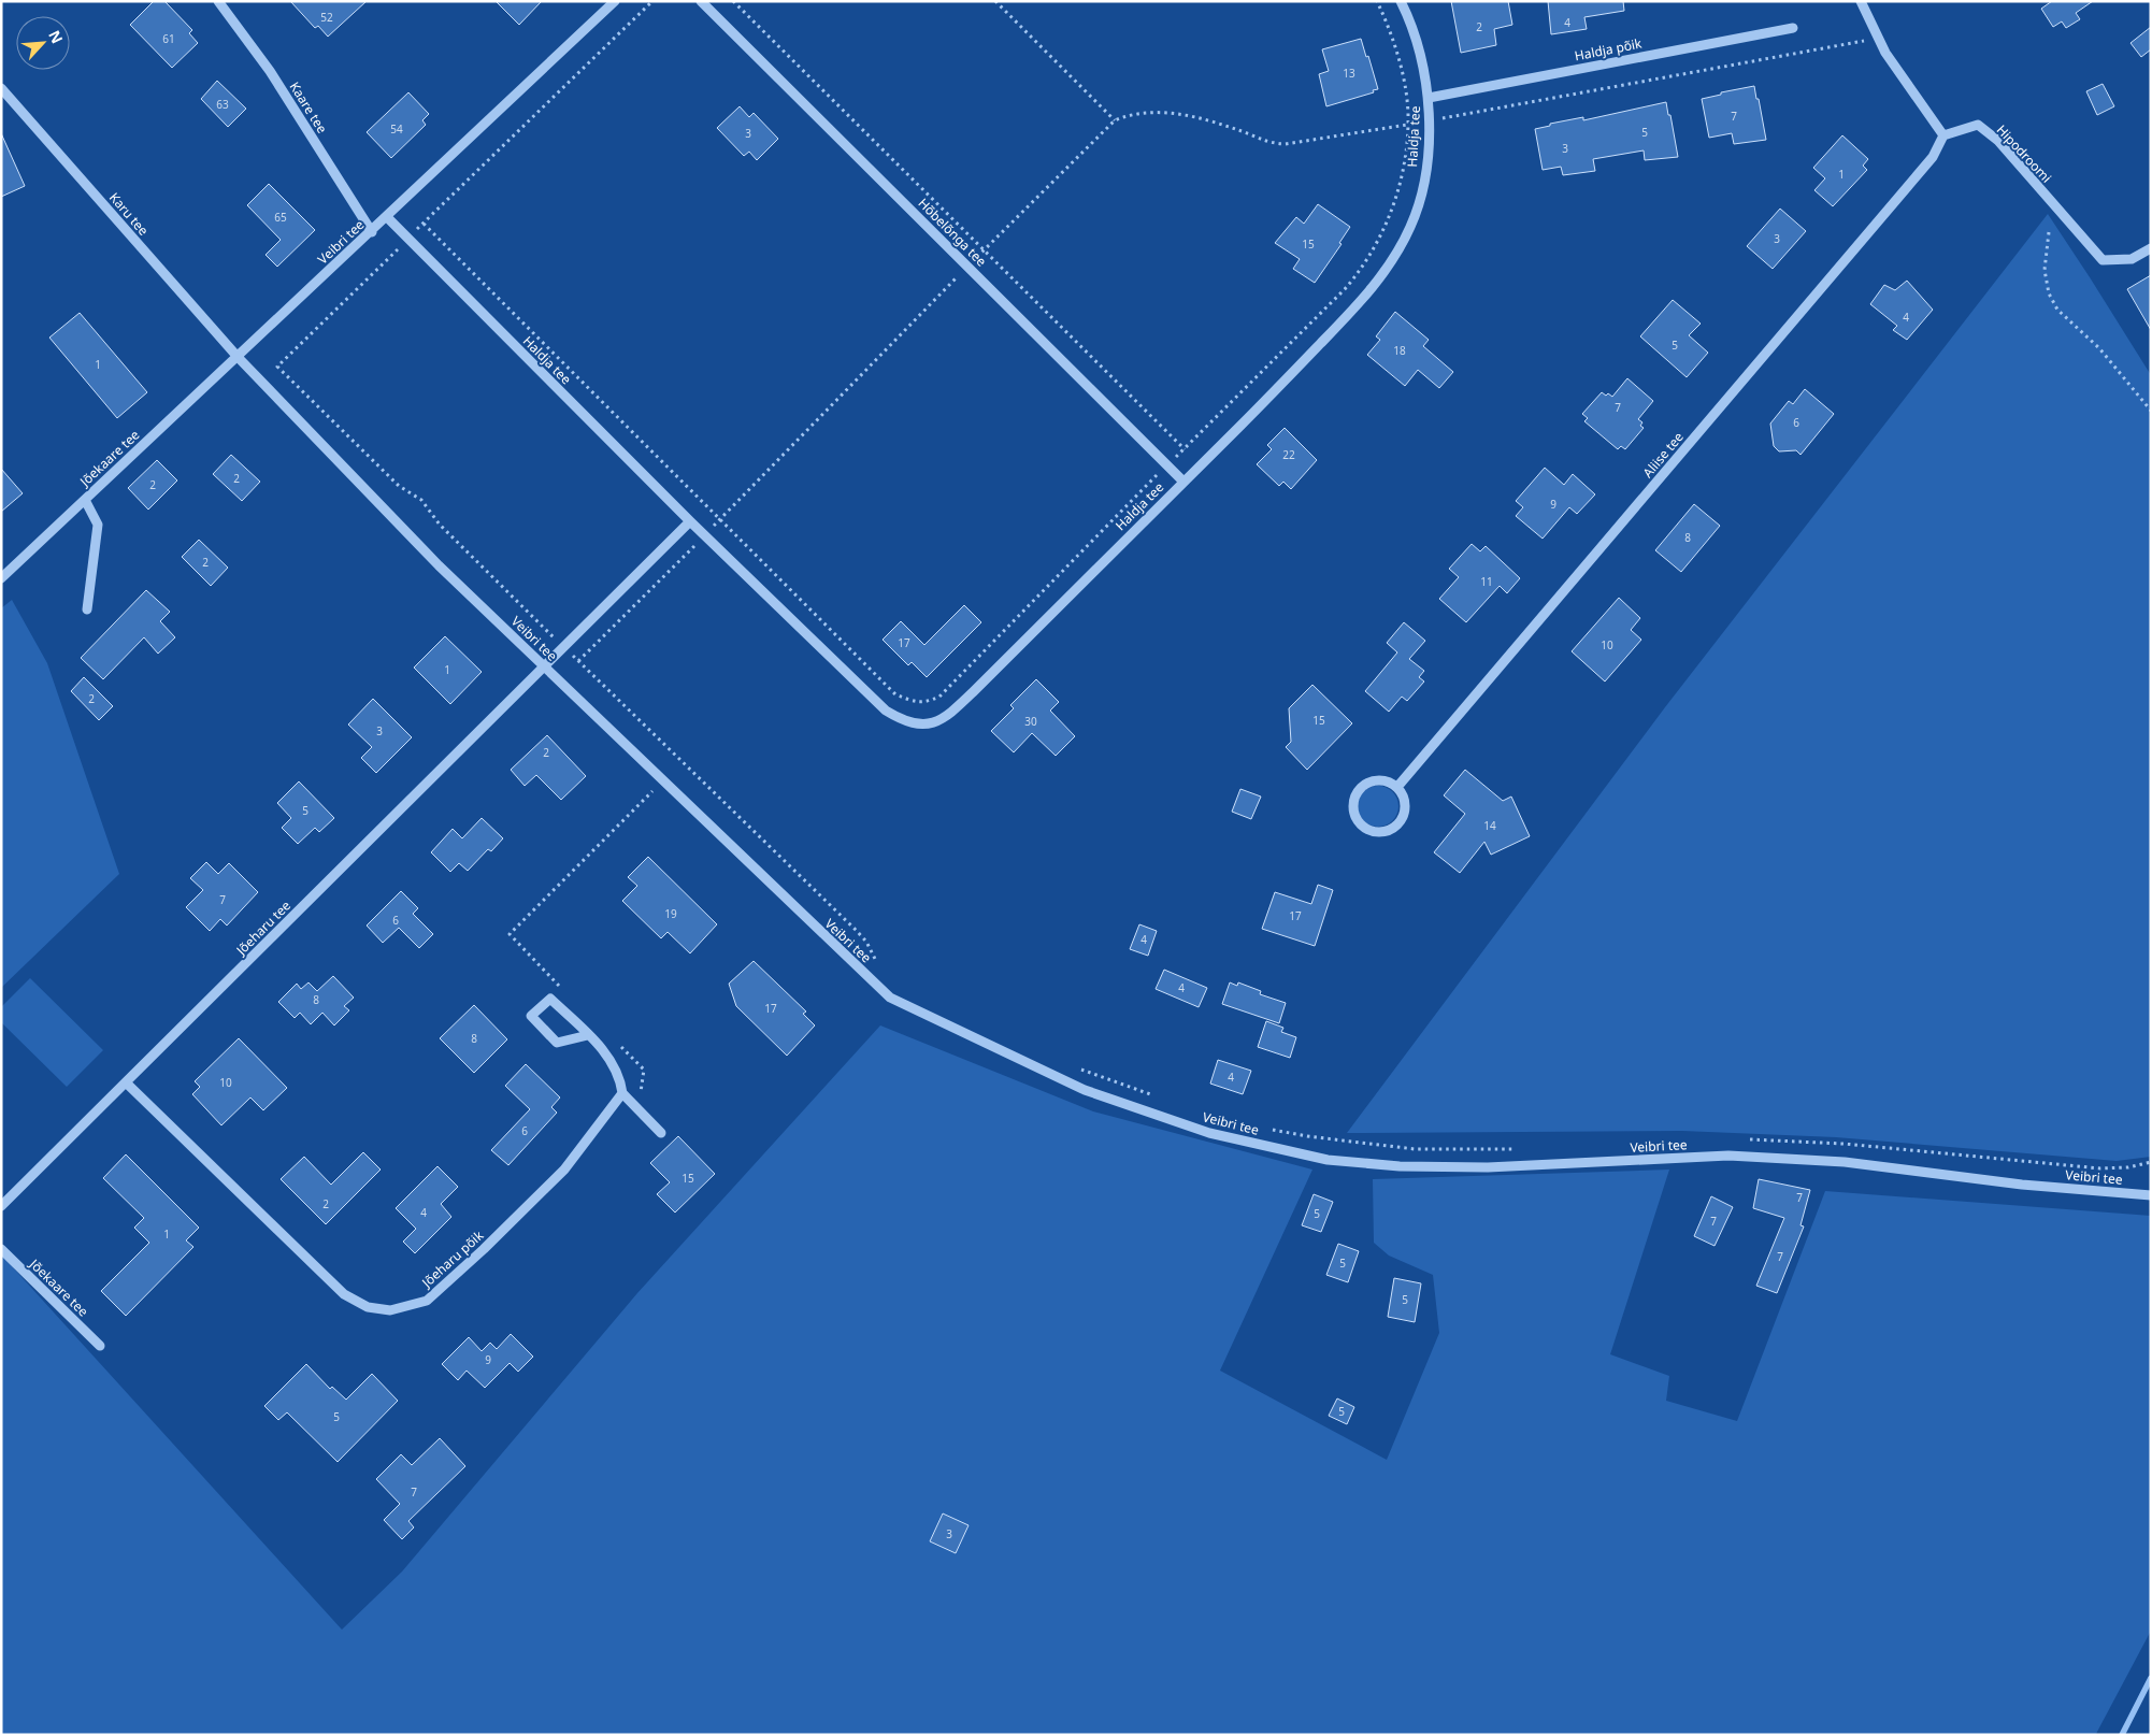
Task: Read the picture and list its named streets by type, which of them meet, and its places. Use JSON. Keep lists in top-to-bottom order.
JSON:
{
  "streets": {
    "street": [
      "Haldja põik",
      "Kaare tee",
      "Haldja tee",
      "Hipodroomi",
      "Karu tee",
      "Hõbelõnga tee",
      "Veibri tee",
      "Aliise tee",
      "Jõekaare tee",
      "Jõeharu tee",
      "Jõeharu põik"
    ]
  },
  "crossings": [
    ["Haldja põik", "Haldja tee"],
    ["Kaare tee", "Veibri tee"],
    ["Haldja tee", "Hõbelõnga tee"],
    ["Haldja tee", "Veibri tee"],
    ["Hipodroomi", "Aliise tee"],
    ["Karu tee", "Veibri tee"],
    ["Karu tee", "Jõekaare tee"],
    ["Veibri tee", "Jõekaare tee"],
    ["Veibri tee", "Jõeharu tee"],
    ["Jõeharu tee", "Jõeharu põik"]
  ],
  "house_numbers": [
    "52",
    "4",
    "2",
    "61",
    "13",
    "63",
    "7",
    "54",
    "5",
    "3",
    "3",
    "1",
    "65",
    "3",
    "15",
    "4",
    "5",
    "18",
    "1",
    "7",
    "6",
    "22",
    "2",
    "2",
    "9",
    "8",
    "2",
    "11",
    "17",
    "10",
    "1",
    "2",
    "15",
    "30",
    "3",
    "2",
    "5",
    "14",
    "7",
    "19",
    "17",
    "6",
    "4",
    "4",
    "8",
    "17",
    "8",
    "4",
    "10",
    "6",
    "15",
    "7",
    "2",
    "4",
    "5",
    "7",
    "1",
    "7",
    "5",
    "5",
    "9",
    "5",
    "5",
    "7",
    "3"
  ],
  "north": "top right"
}
